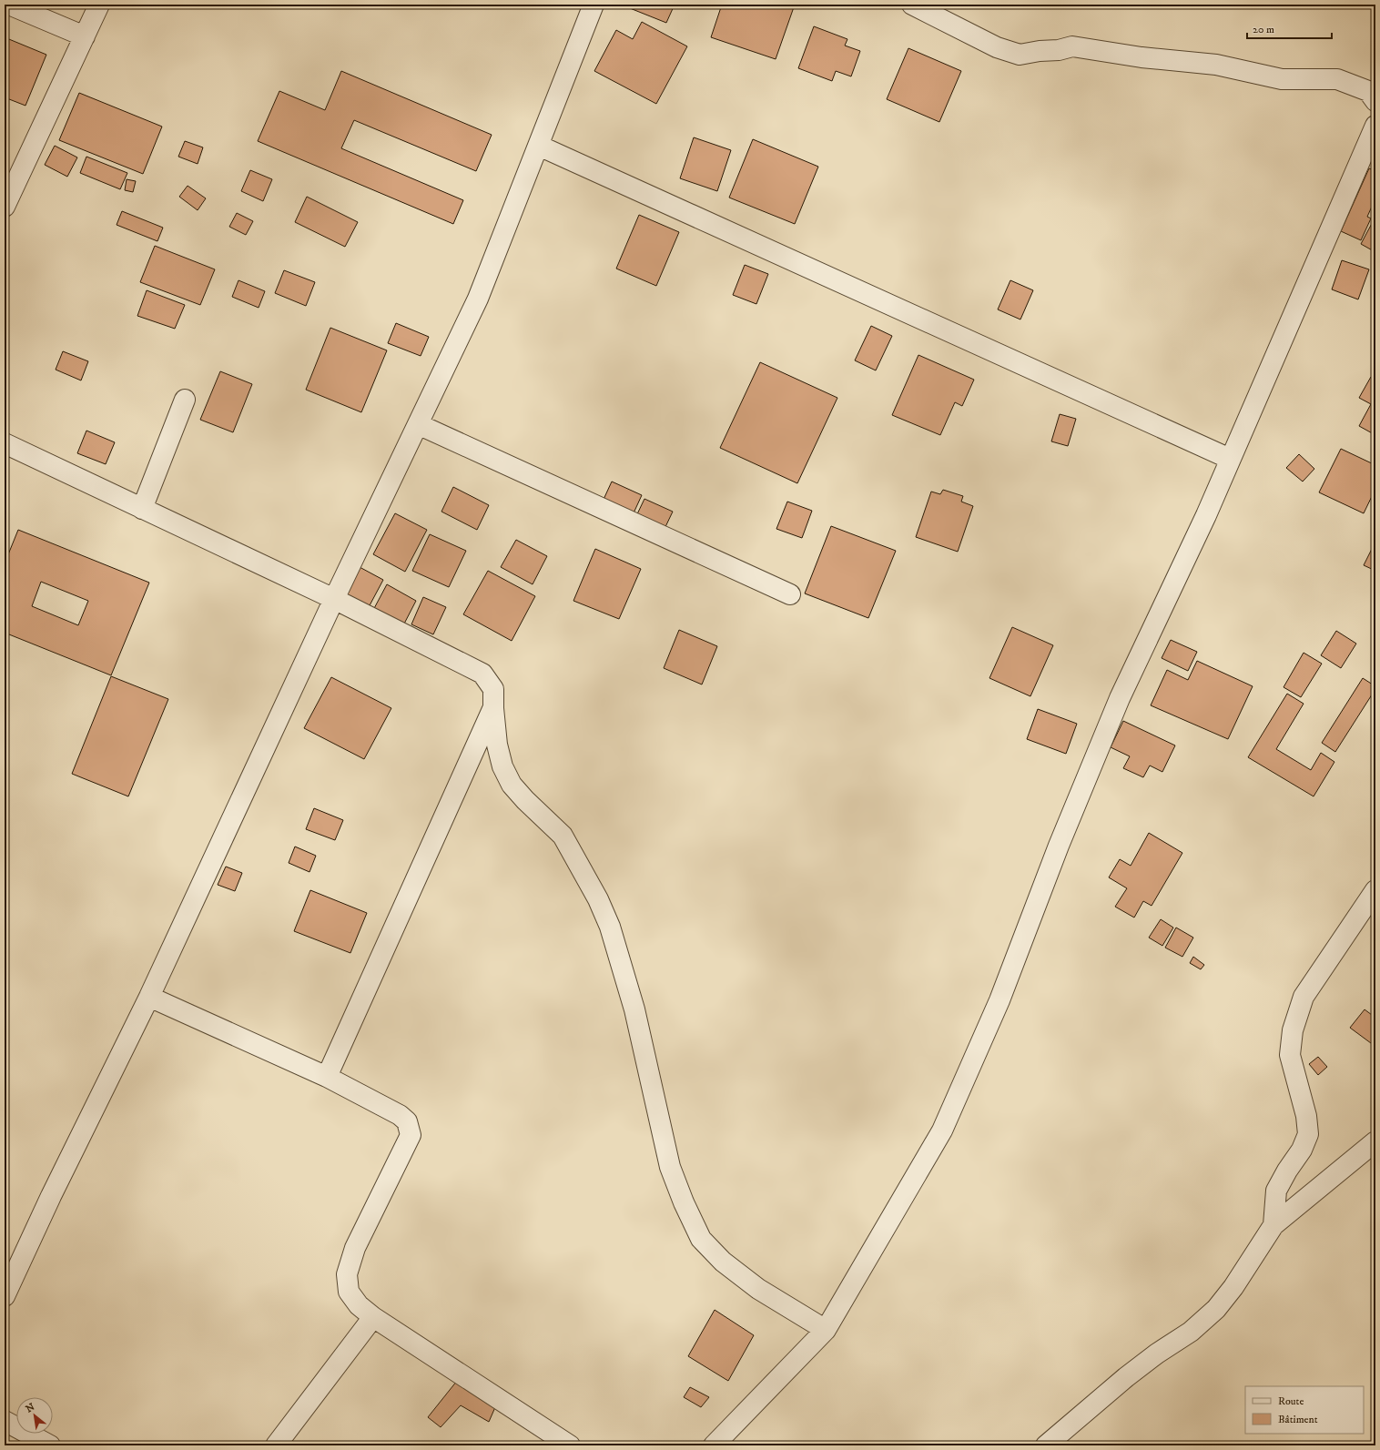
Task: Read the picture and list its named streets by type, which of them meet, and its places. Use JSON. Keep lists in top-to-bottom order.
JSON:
{
  "legend": ["Route", "Bâtiment"],
  "scale_bar": "20 m",
  "north": "top left"
}
